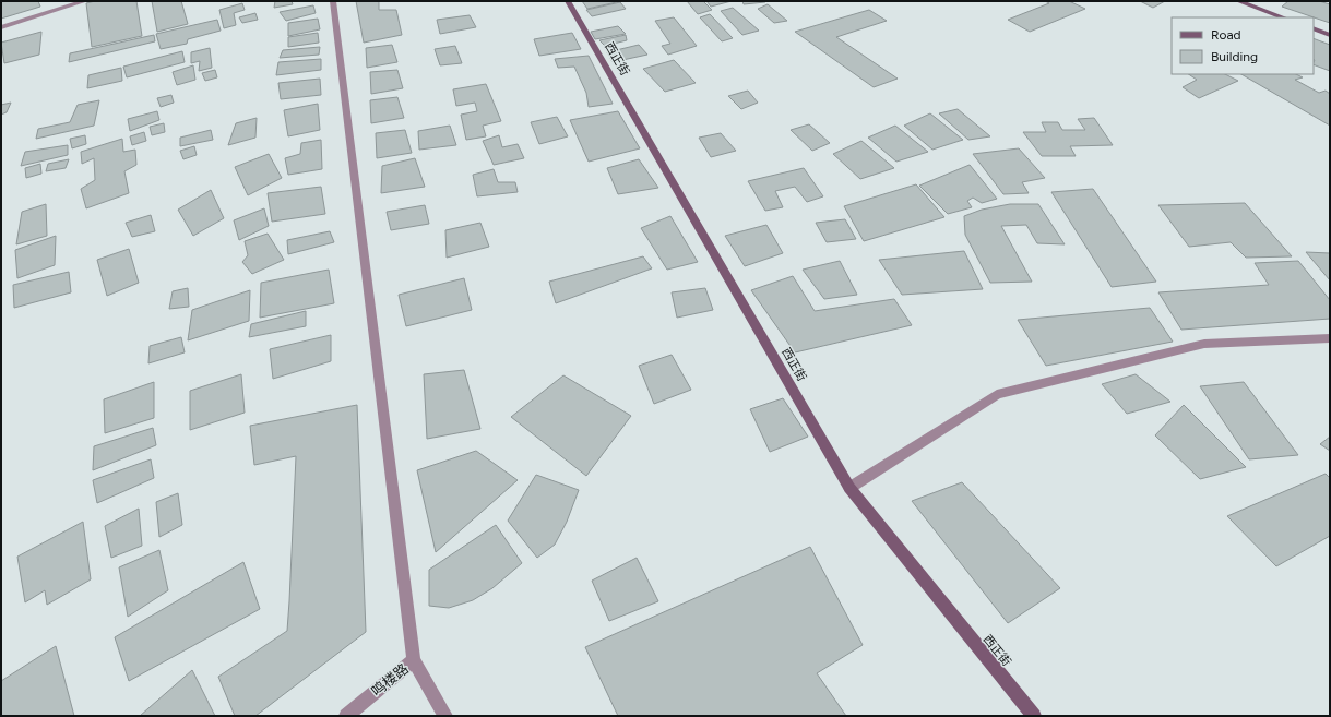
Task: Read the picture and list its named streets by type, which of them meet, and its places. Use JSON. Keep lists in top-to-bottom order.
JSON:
{
  "streets": {
    "street": ["西正街", "鸣楼路"]
  },
  "legend": ["Road", "Building"]
}
